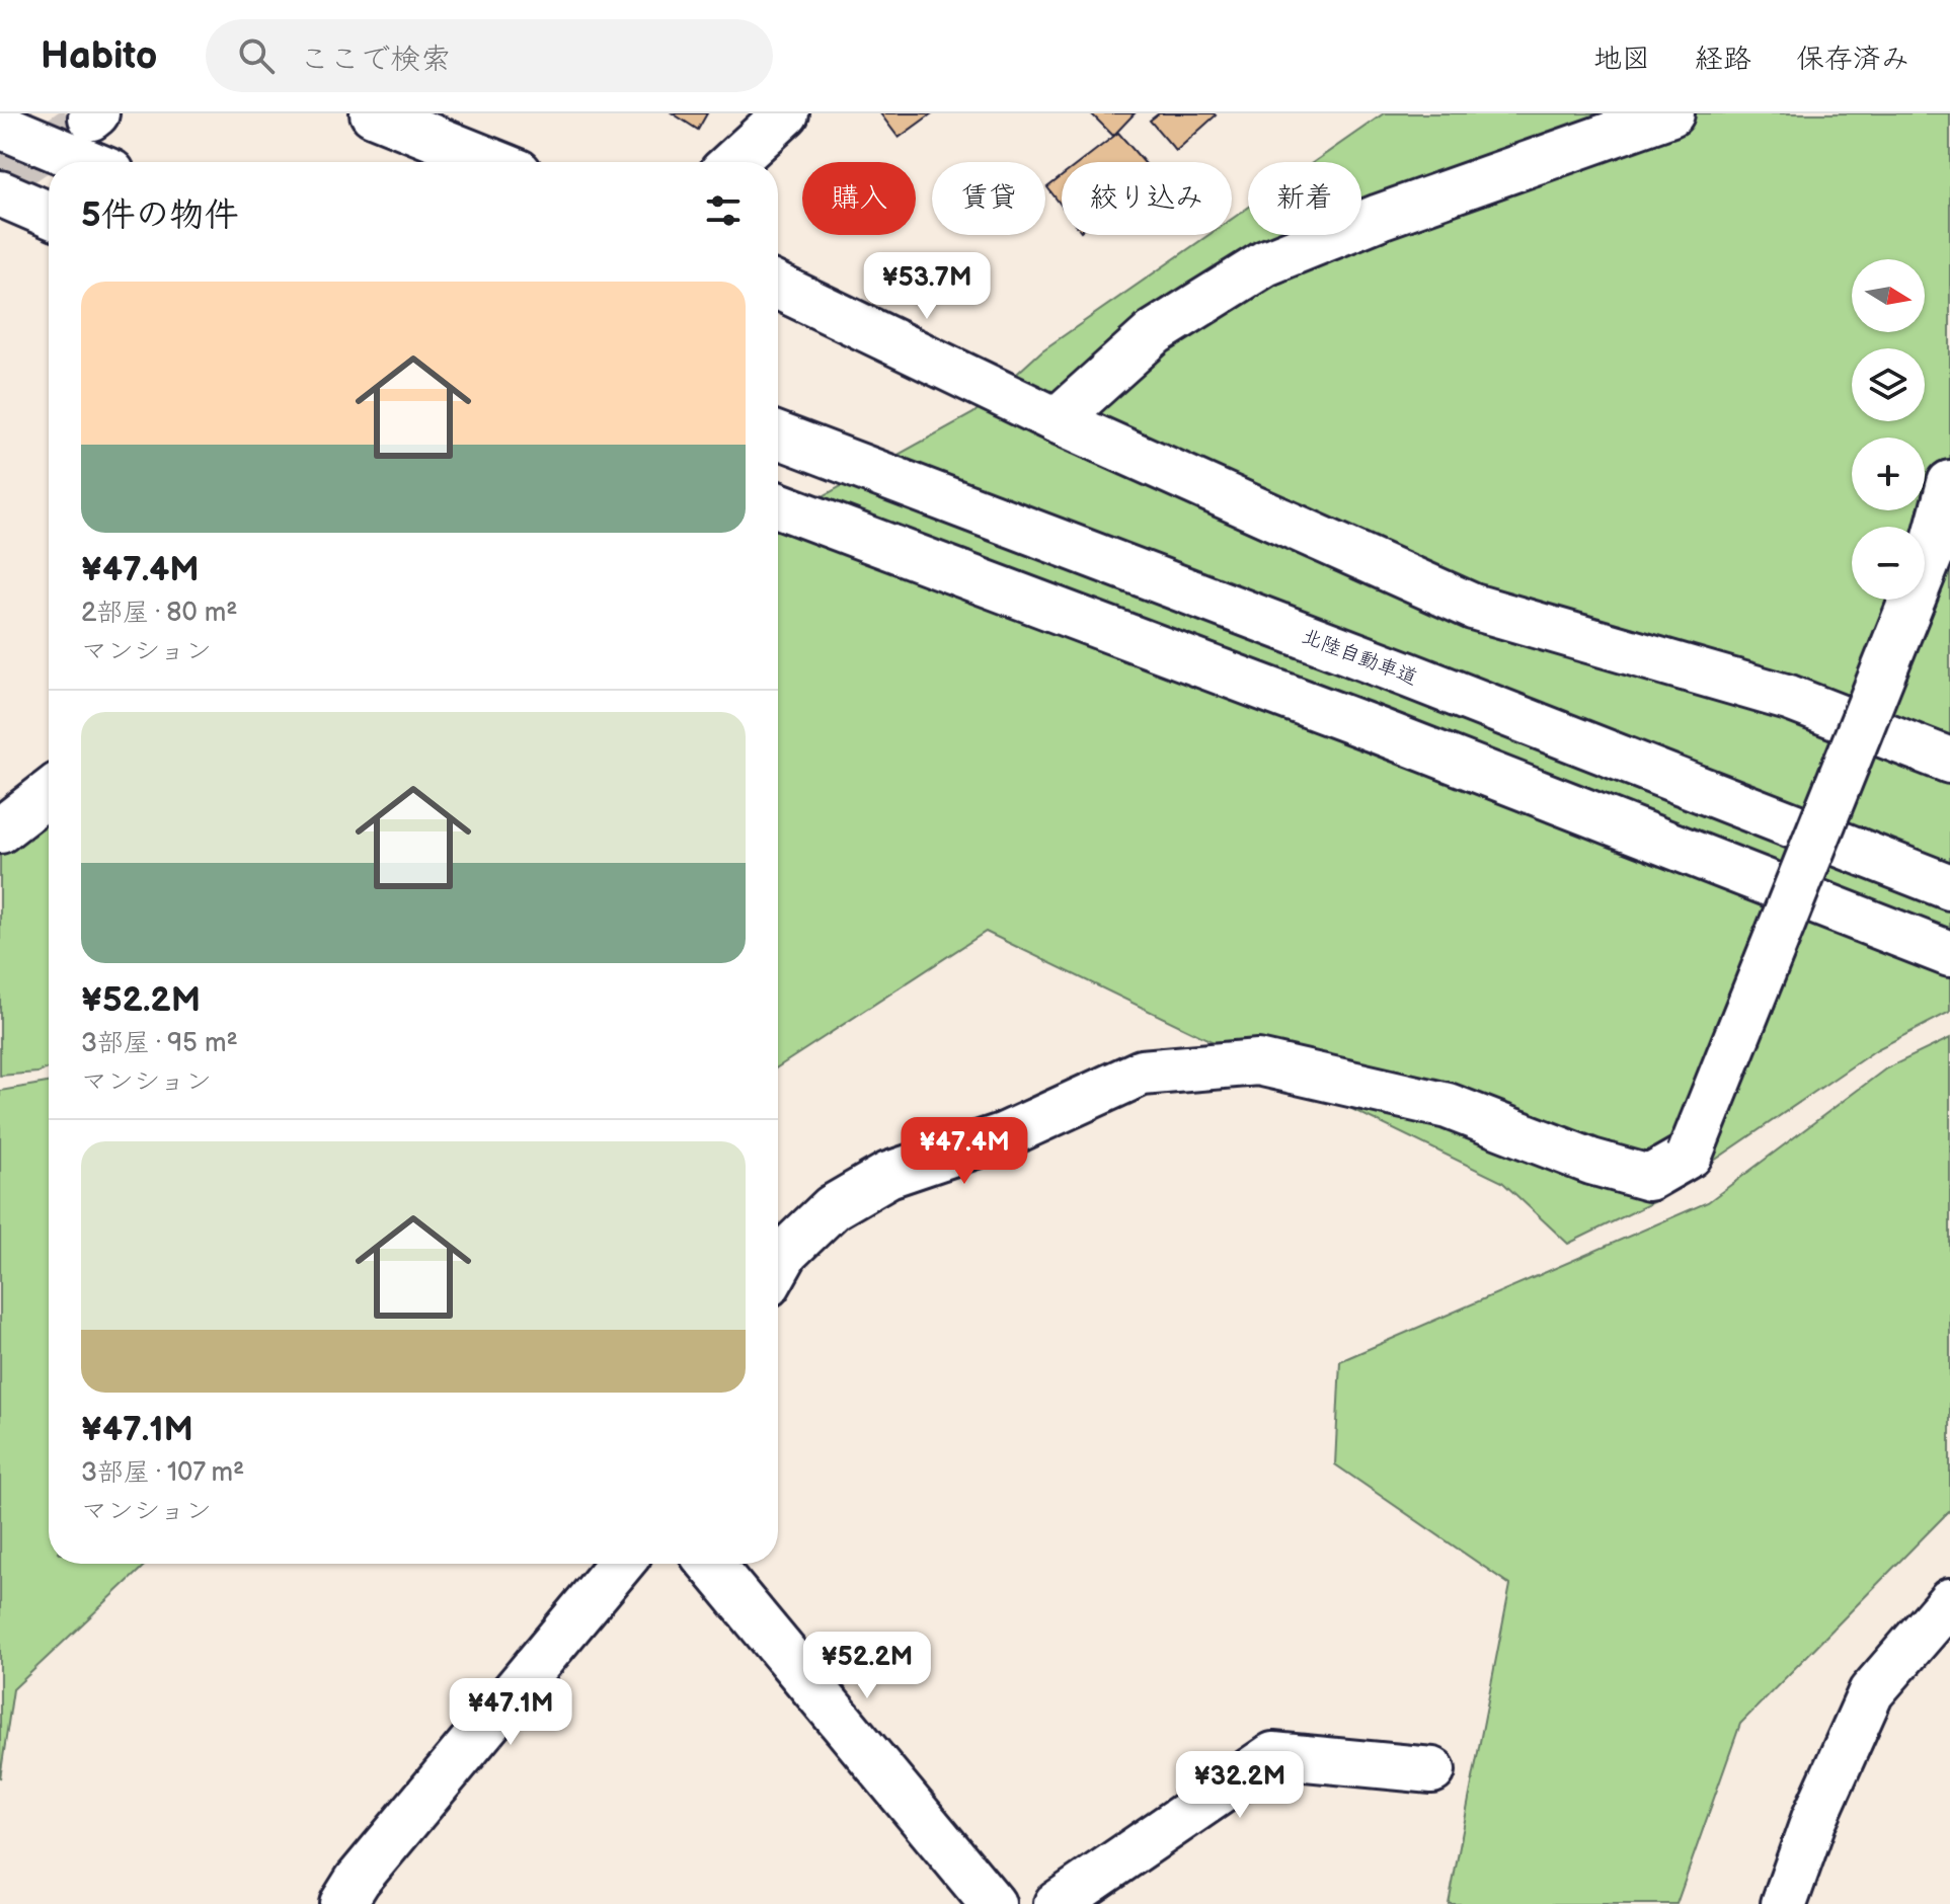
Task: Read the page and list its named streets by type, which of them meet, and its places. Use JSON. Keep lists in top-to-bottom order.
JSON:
{
  "streets": {
    "main road": ["北陸自動車道"]
  },
  "north": "right",
  "page": {
    "header": "Habito",
    "search": "ここで検索",
    "nav": ["地図", "経路", "保存済み"],
    "chip": [
      "購入",
      "賃貸",
      "絞り込み",
      "新着"
    ],
    "heading": "5件の物件",
    "price": [
      "¥53.7M",
      "¥47.4M",
      "¥52.2M",
      "¥47.1M",
      "¥32.2M"
    ],
    "map_buttons": ["+", "−"],
    "list": [
      {
        "name": "¥47.4M",
        "note": "2部屋 · 80 m² · マンション"
      },
      {
        "name": "¥52.2M",
        "note": "3部屋 · 95 m² · マンション"
      },
      {
        "name": "¥47.1M",
        "note": "3部屋 · 107 m² · マンション"
      }
    ]
  }
}
